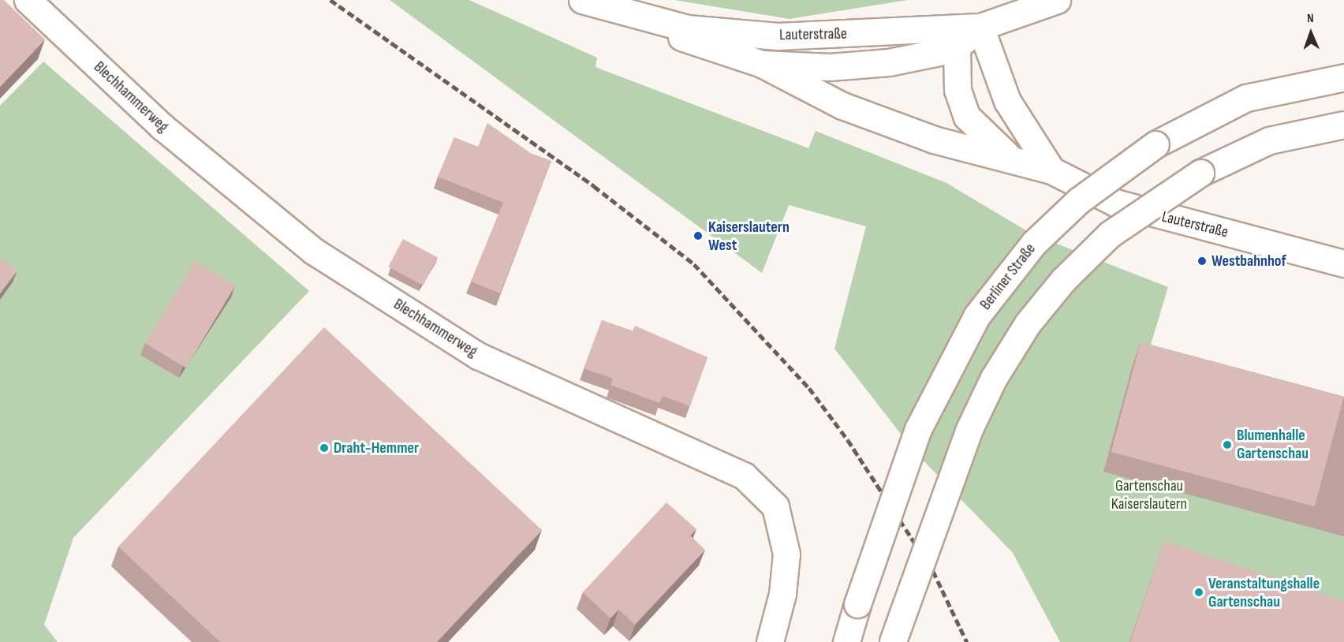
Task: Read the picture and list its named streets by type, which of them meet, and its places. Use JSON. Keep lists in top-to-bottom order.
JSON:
{
  "streets": {
    "main road": ["Lauterstraße", "Blechhammerweg", "Berliner Straße"]
  },
  "parks": ["Gartenschau Kaiserslautern"],
  "places": [
    "Kaiserslautern West",
    "Westbahnhof",
    "Blumenhalle Gartenschau",
    "Draht-Hemmer",
    "Veranstaltungshalle Gartenschau"
  ],
  "north": "top"
}
